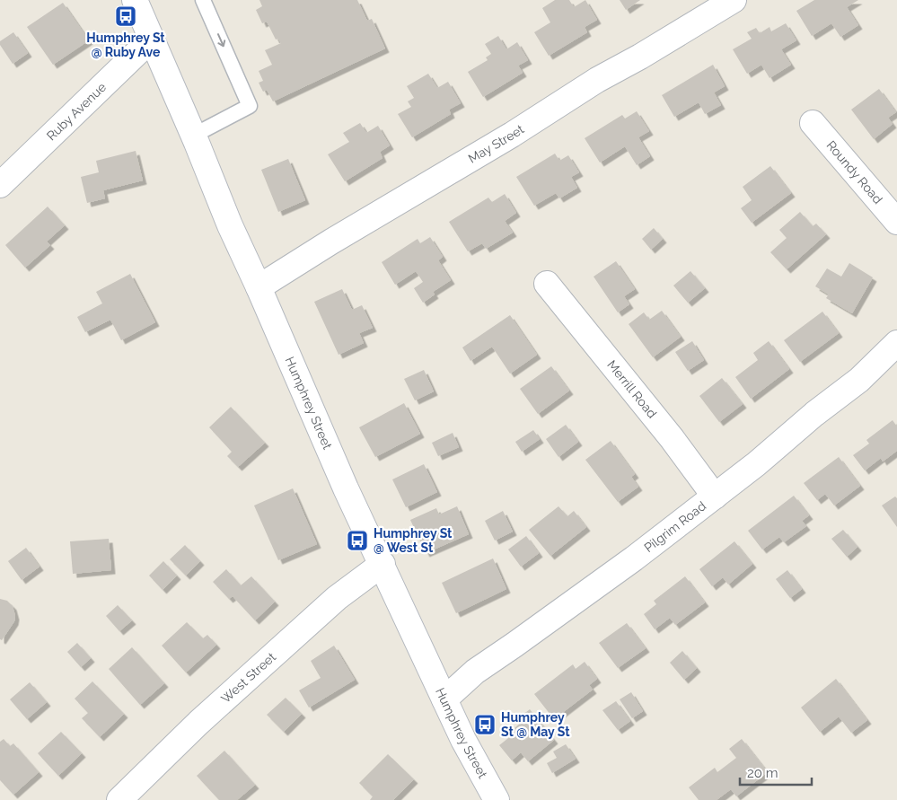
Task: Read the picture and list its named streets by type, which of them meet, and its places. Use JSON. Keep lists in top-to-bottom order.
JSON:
{
  "streets": {
    "street": [
      "Ruby Avenue",
      "May Street",
      "Roundy Road",
      "Merrill Road",
      "Humphrey Street",
      "Pilgrim Road",
      "West Street"
    ]
  },
  "crossings": [
    ["Ruby Avenue", "Humphrey Street"],
    ["May Street", "Humphrey Street"],
    ["Merrill Road", "Pilgrim Road"],
    ["Humphrey Street", "Pilgrim Road"],
    ["Humphrey Street", "West Street"]
  ],
  "places": {
    "bus stop": ["Humphrey St @ Ruby Ave", "Humphrey St @ West St", "Humphrey St @ May St"]
  },
  "scale_bar": "20 m"
}
